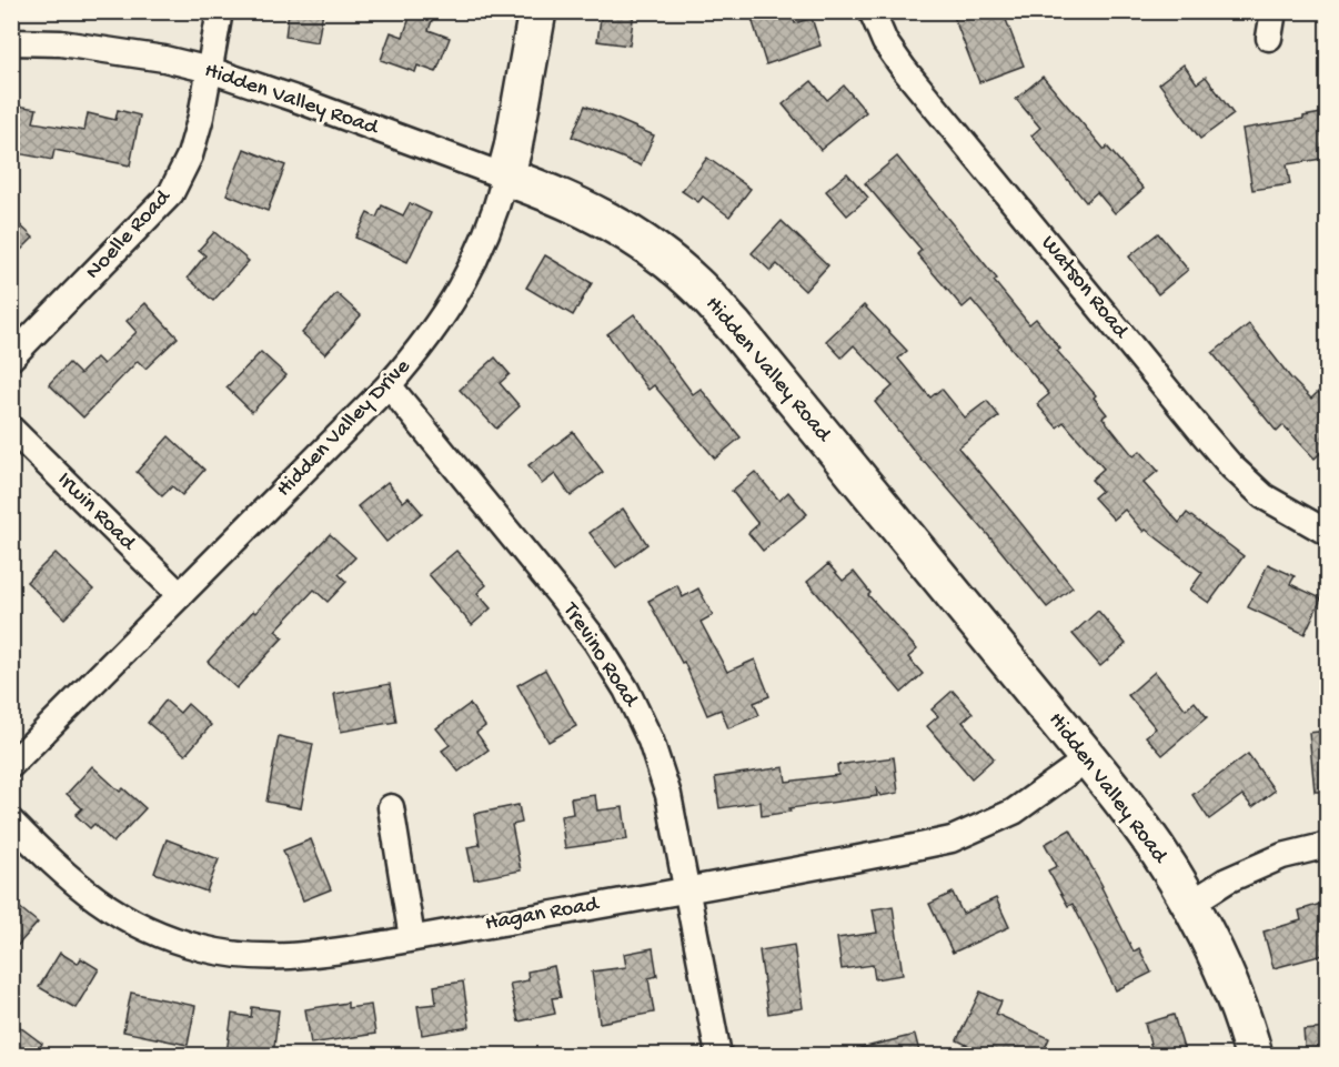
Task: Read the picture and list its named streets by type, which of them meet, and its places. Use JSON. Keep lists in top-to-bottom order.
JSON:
{
  "streets": {
    "street": [
      "Hidden Valley Road",
      "Noelle Road",
      "Watson Road",
      "Hidden Valley Drive",
      "Irwin Road",
      "Trevino Road",
      "Hagan Road"
    ]
  },
  "crossings": [
    ["Hidden Valley Road", "Noelle Road"],
    ["Hidden Valley Road", "Hidden Valley Drive"],
    ["Hidden Valley Road", "Hagan Road"],
    ["Hidden Valley Drive", "Irwin Road"],
    ["Hidden Valley Drive", "Trevino Road"],
    ["Trevino Road", "Hagan Road"]
  ]
}
